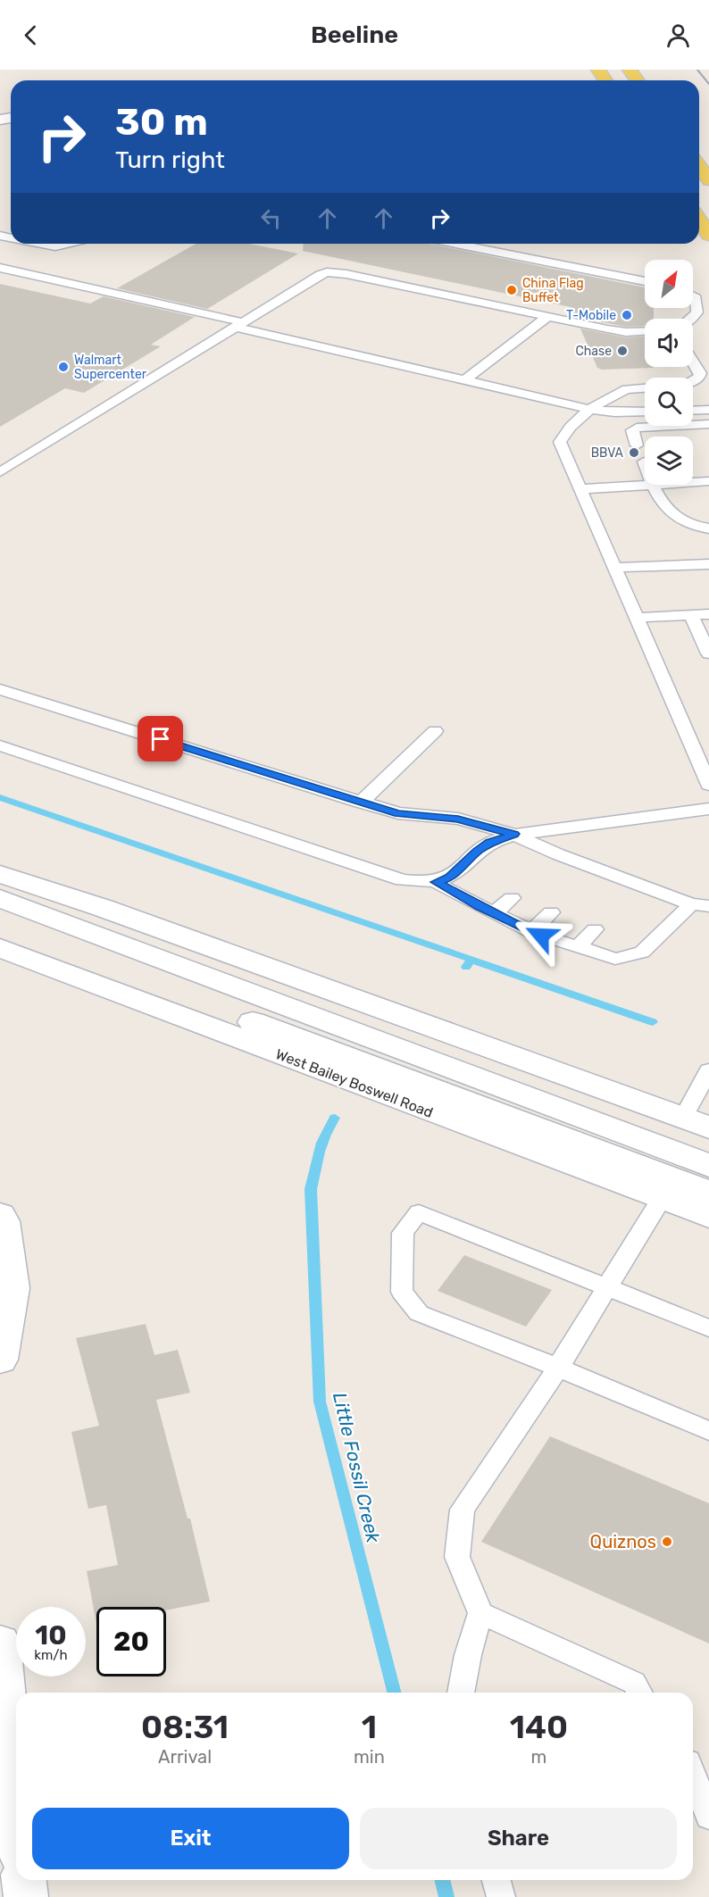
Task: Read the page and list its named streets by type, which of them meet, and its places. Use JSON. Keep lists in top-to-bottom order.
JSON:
{
  "streets": {
    "main road": ["West Bailey Boswell Road"]
  },
  "water": ["Little Fossil Creek"],
  "places": [
    "China Flag Buffet",
    "T-Mobile",
    "Chase",
    "Walmart Supercenter",
    "BBVA",
    "Quiznos"
  ],
  "north": "top right",
  "page": {
    "header": "Beeline",
    "turn": ["30 m", "Turn right"],
    "speed": "10 km/h",
    "limit": "20",
    "eta": [
      "08:31",
      "Arrival",
      "1",
      "min",
      "140",
      "m"
    ],
    "buttons": ["Exit", "Share"]
  }
}
